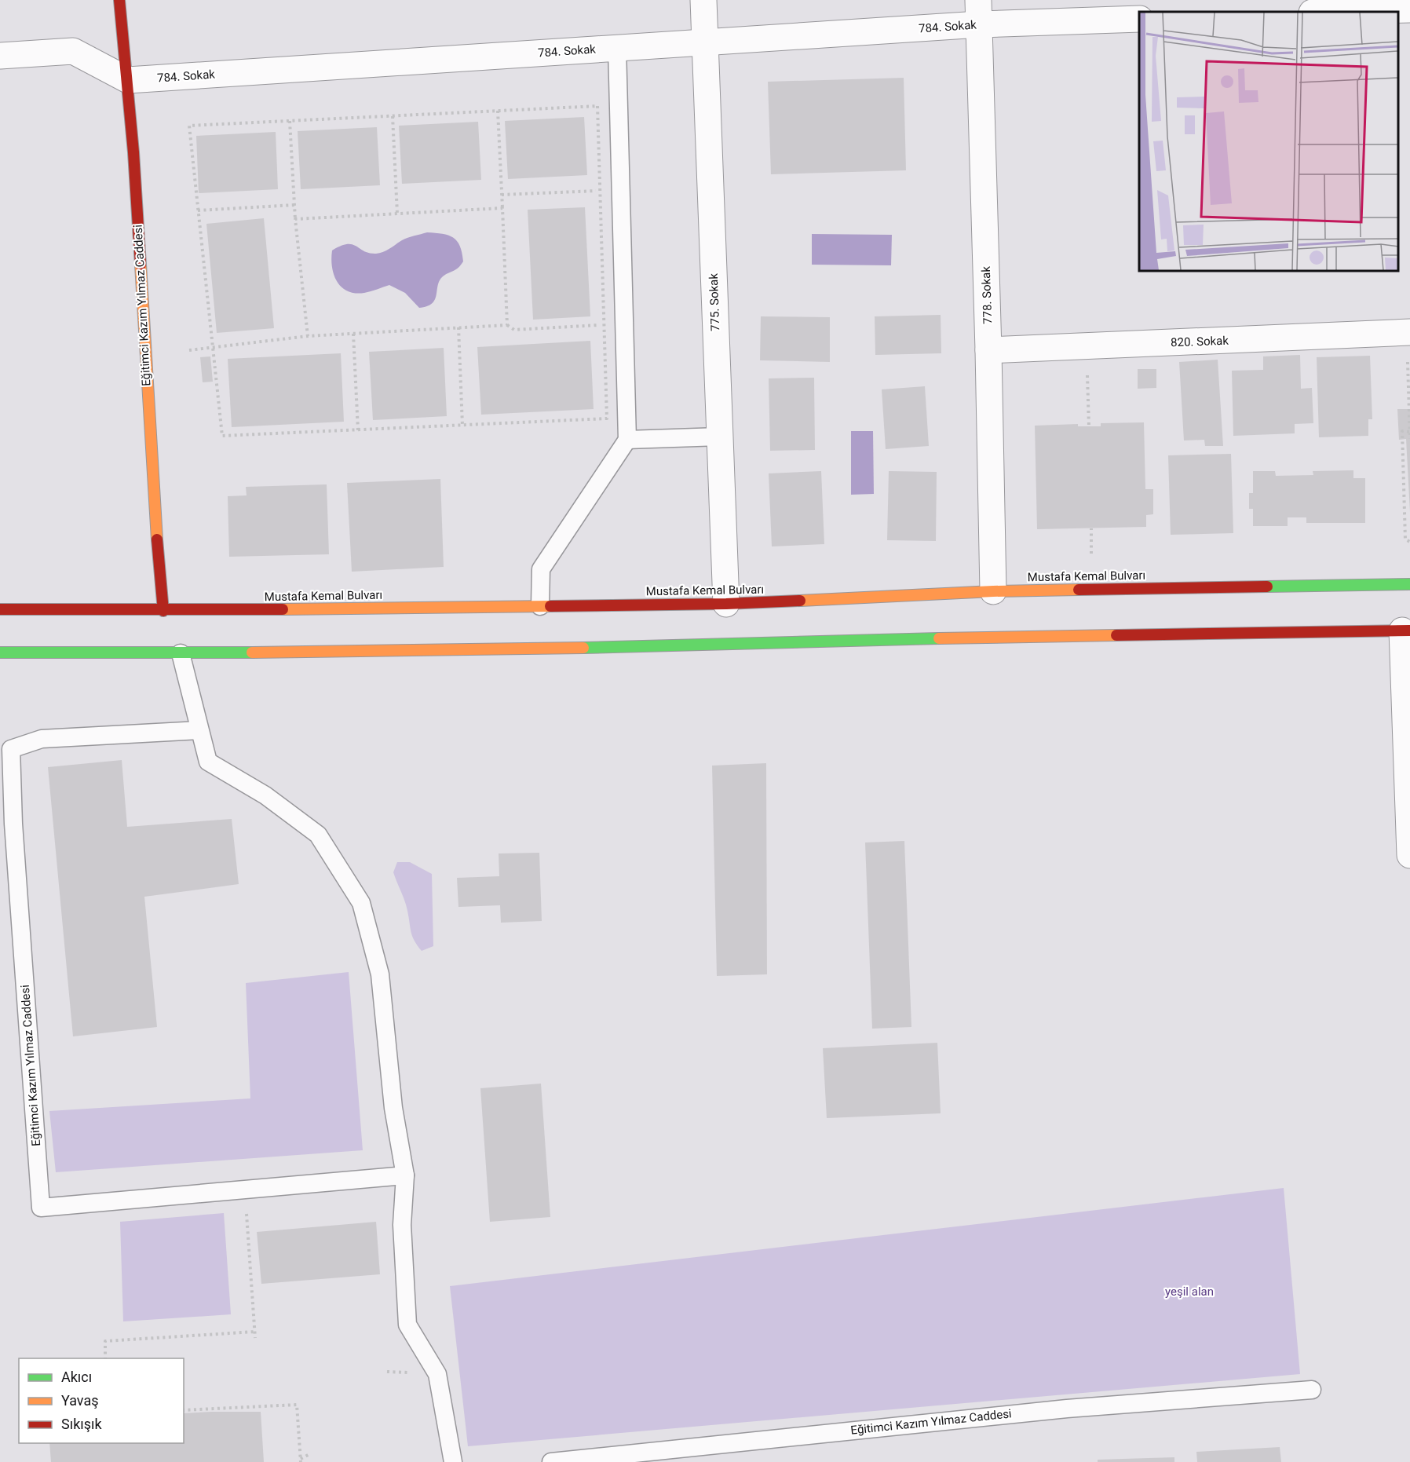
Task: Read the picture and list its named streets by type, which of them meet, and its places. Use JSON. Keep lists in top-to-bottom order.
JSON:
{
  "streets": {
    "main road": ["Eğitimci Kazım Yılmaz Caddesi", "Mustafa Kemal Bulvarı"],
    "street": [
      "784. Sokak",
      "778. Sokak",
      "775. Sokak",
      "820. Sokak"
    ]
  },
  "crossings": [
    ["784. Sokak", "778. Sokak"],
    ["784. Sokak", "775. Sokak"],
    ["784. Sokak", "Eğitimci Kazım Yılmaz Caddesi"],
    ["778. Sokak", "820. Sokak"],
    ["778. Sokak", "Mustafa Kemal Bulvarı"],
    ["775. Sokak", "Mustafa Kemal Bulvarı"],
    ["Eğitimci Kazım Yılmaz Caddesi", "Mustafa Kemal Bulvarı"]
  ],
  "parks": ["yeşil alan"],
  "legend": ["Akıcı", "Yavaş", "Sıkışık"]
}
